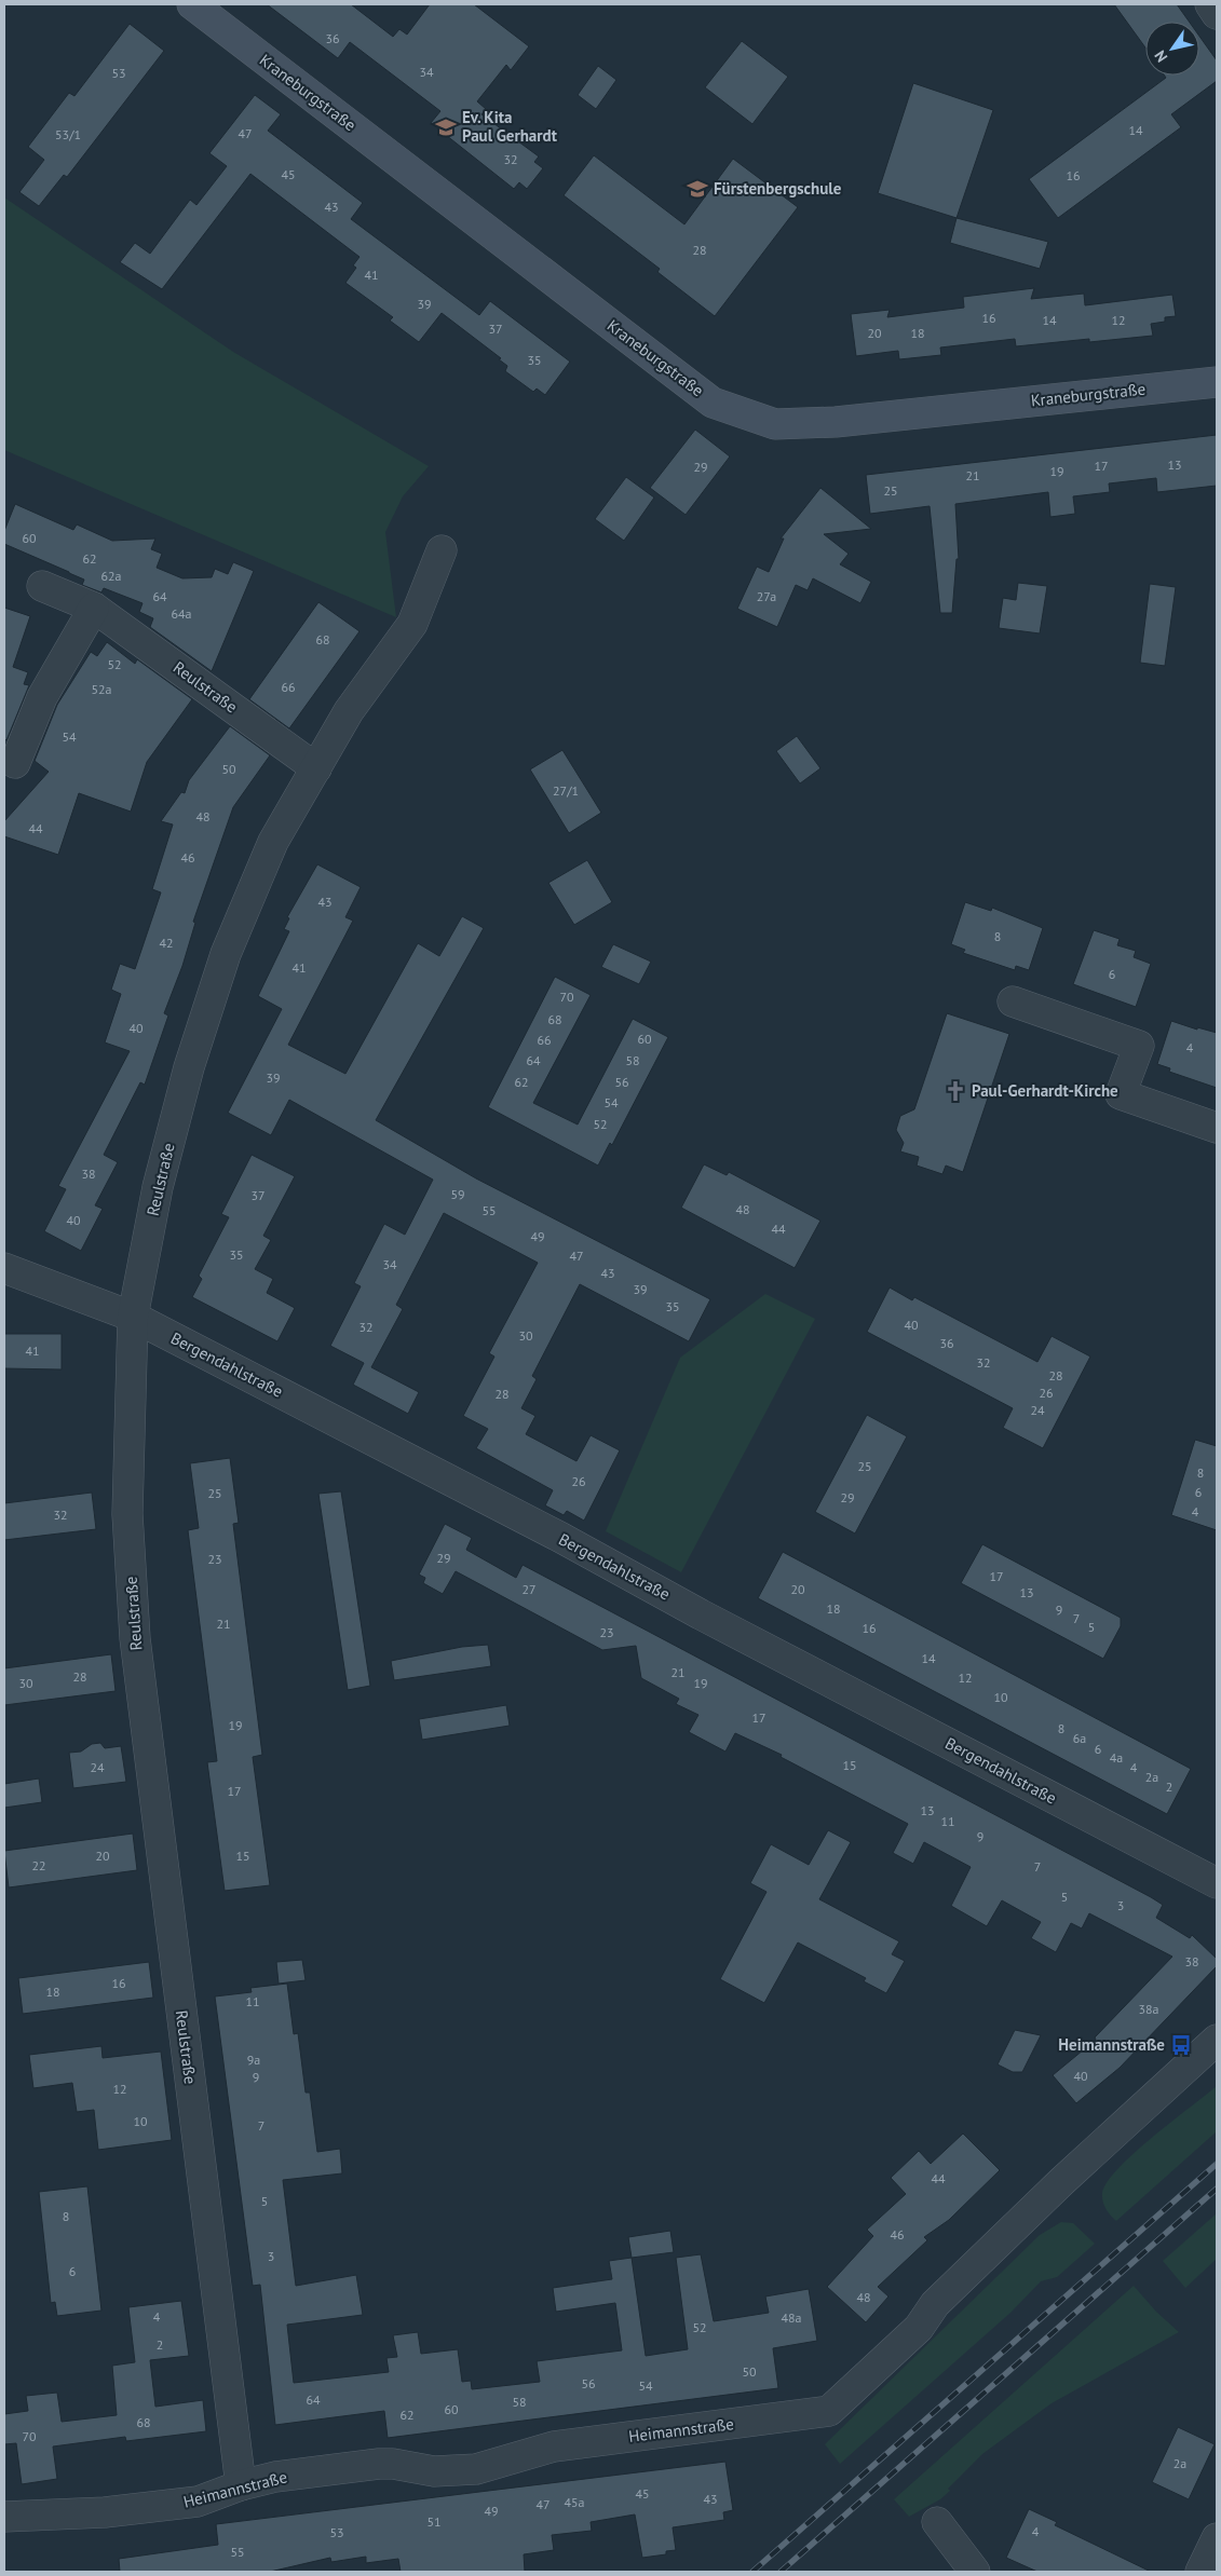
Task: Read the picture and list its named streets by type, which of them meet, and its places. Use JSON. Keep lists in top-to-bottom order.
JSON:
{
  "streets": {
    "street": [
      "Kraneburgstraße",
      "Reulstraße",
      "Bergendahlstraße",
      "Heimannstraße"
    ]
  },
  "crossings": [
    ["Reulstraße", "Bergendahlstraße"],
    ["Reulstraße", "Heimannstraße"]
  ],
  "places": {
    "school or university": ["Ev. Kita Paul Gerhardt", "Fürstenbergschule"],
    "church": ["Paul-Gerhardt-Kirche"],
    "bus stop": ["Heimannstraße"]
  },
  "house_numbers": [
    "36",
    "34",
    "53",
    "14",
    "47",
    "53/1",
    "32",
    "45",
    "16",
    "43",
    "28",
    "41",
    "39",
    "16",
    "14",
    "12",
    "37",
    "20",
    "18",
    "35",
    "13",
    "17",
    "29",
    "19",
    "21",
    "25",
    "60",
    "62",
    "62a",
    "64",
    "27a",
    "64a",
    "68",
    "52",
    "66",
    "52a",
    "54",
    "50",
    "27/1",
    "48",
    "44",
    "46",
    "43",
    "8",
    "42",
    "41",
    "6",
    "70",
    "68",
    "40",
    "60",
    "66",
    "4",
    "64",
    "58",
    "39",
    "62",
    "56",
    "54",
    "52",
    "38",
    "59",
    "37",
    "48",
    "55",
    "40",
    "44",
    "49",
    "35",
    "47",
    "34",
    "43",
    "39",
    "35",
    "40",
    "32",
    "30",
    "36",
    "41",
    "32",
    "28",
    "26",
    "28",
    "24",
    "25",
    "8",
    "26",
    "6",
    "25",
    "29",
    "4",
    "32",
    "29",
    "23",
    "17",
    "27",
    "20",
    "13",
    "18",
    "9",
    "7",
    "21",
    "5",
    "16",
    "23",
    "14",
    "21",
    "28",
    "12",
    "30",
    "19",
    "10",
    "17",
    "19",
    "8",
    "6a",
    "6",
    "4a",
    "15",
    "24",
    "4",
    "2a",
    "2",
    "17",
    "13",
    "11",
    "9",
    "20",
    "15",
    "22",
    "7",
    "5",
    "3",
    "38",
    "16",
    "18",
    "11",
    "38a",
    "9a",
    "40",
    "9",
    "12",
    "10",
    "7",
    "44",
    "5",
    "8",
    "46",
    "3",
    "6",
    "48",
    "4",
    "48a",
    "52",
    "2",
    "50",
    "56",
    "54",
    "64",
    "58",
    "60",
    "62",
    "68",
    "70",
    "2a",
    "45",
    "43",
    "45a",
    "47",
    "49",
    "51",
    "4",
    "53",
    "55"
  ],
  "north": "bottom left"
}
